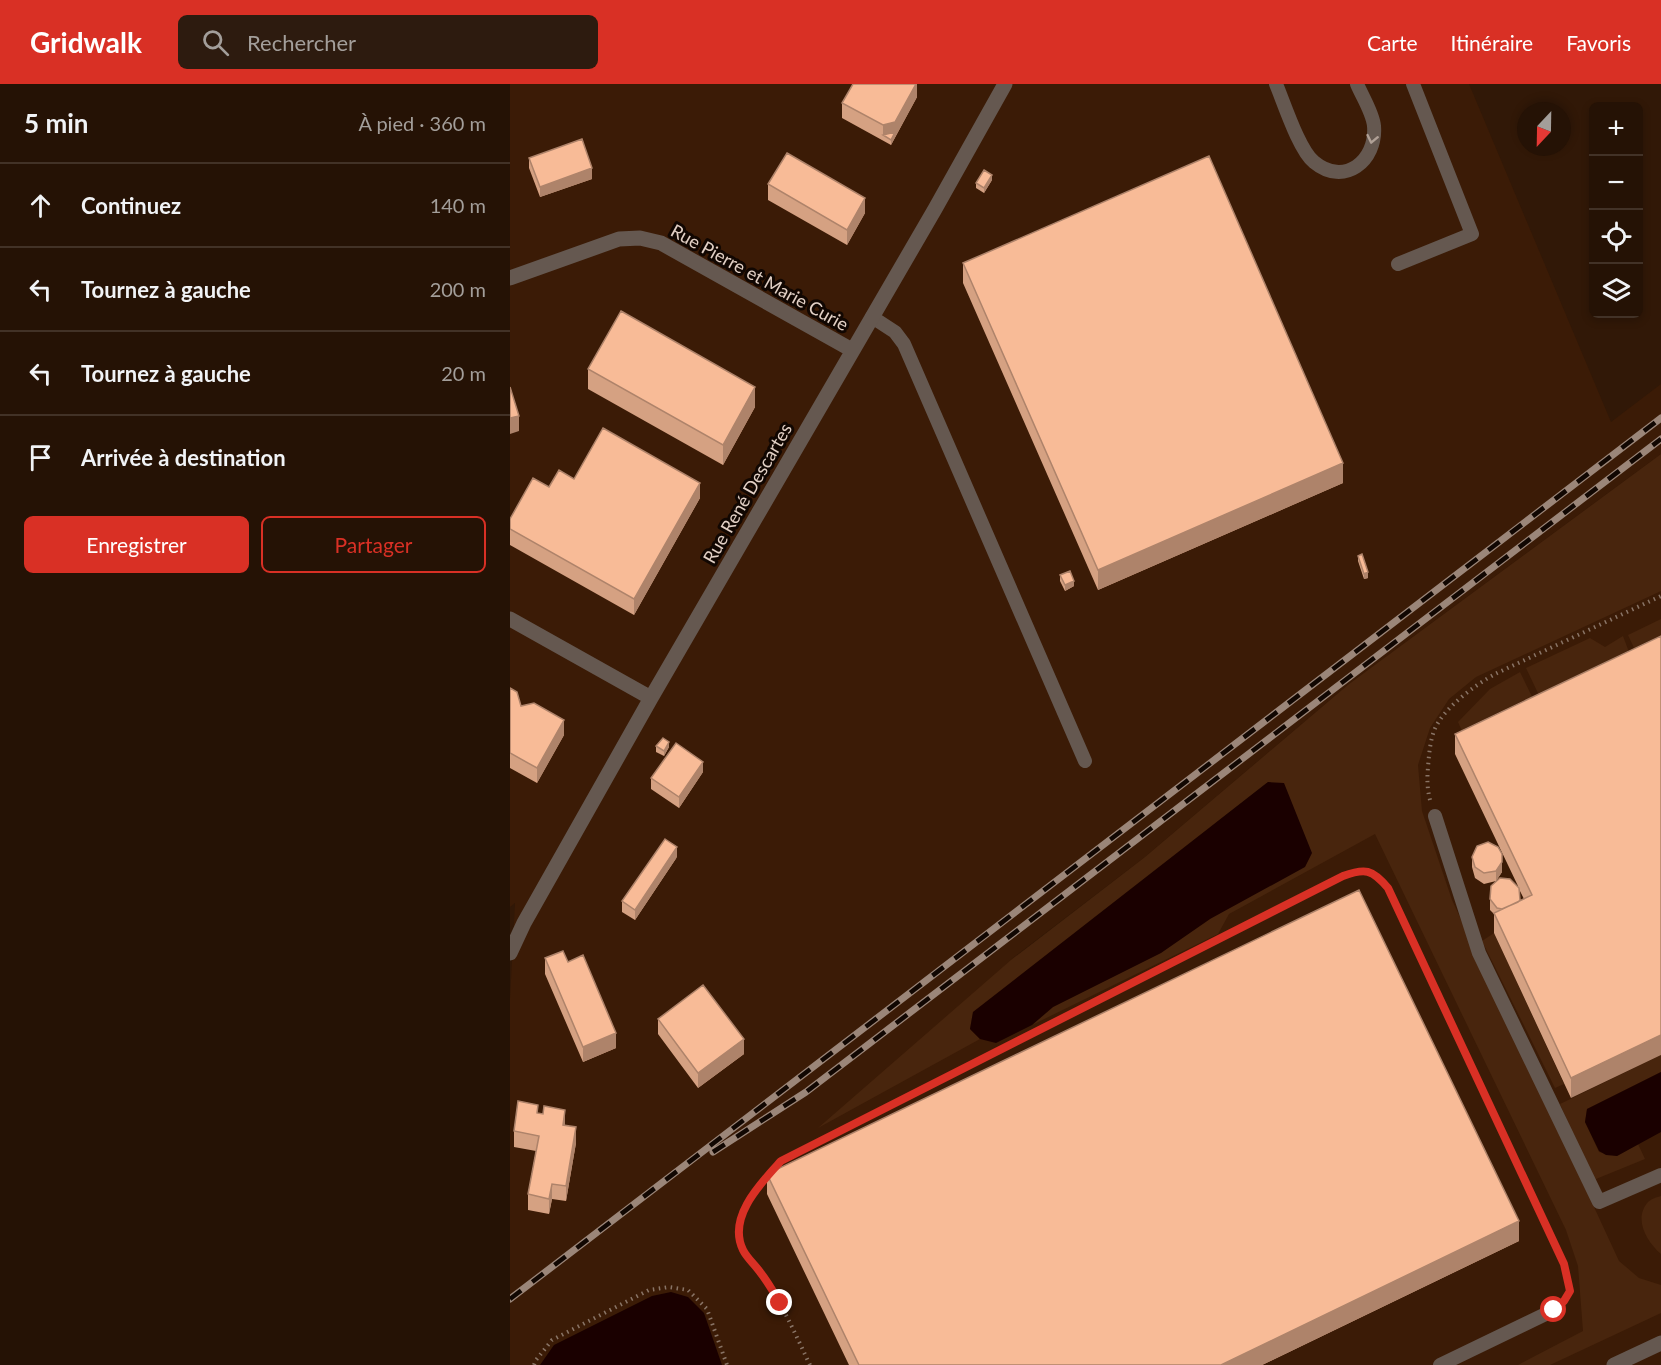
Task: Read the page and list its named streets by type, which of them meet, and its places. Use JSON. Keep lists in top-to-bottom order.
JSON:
{
  "streets": {
    "street": ["Rue Pierre et Marie Curie", "Rue René Descartes"]
  },
  "crossings": [
    ["Rue Pierre et Marie Curie", "Rue René Descartes"]
  ],
  "north": "bottom",
  "page": {
    "header": "Gridwalk",
    "search": "Rechercher",
    "nav": ["Carte", "Itinéraire", "Favoris"],
    "heading": ["5 min", "À pied · 360 m"],
    "map_buttons": ["+", "−"],
    "list": [
      ["Continuez", "140 m"],
      ["Tournez à gauche", "200 m"],
      ["Tournez à gauche", "20 m"],
      "Arrivée à destination"
    ],
    "buttons": ["Enregistrer", "Partager"]
  }
}
